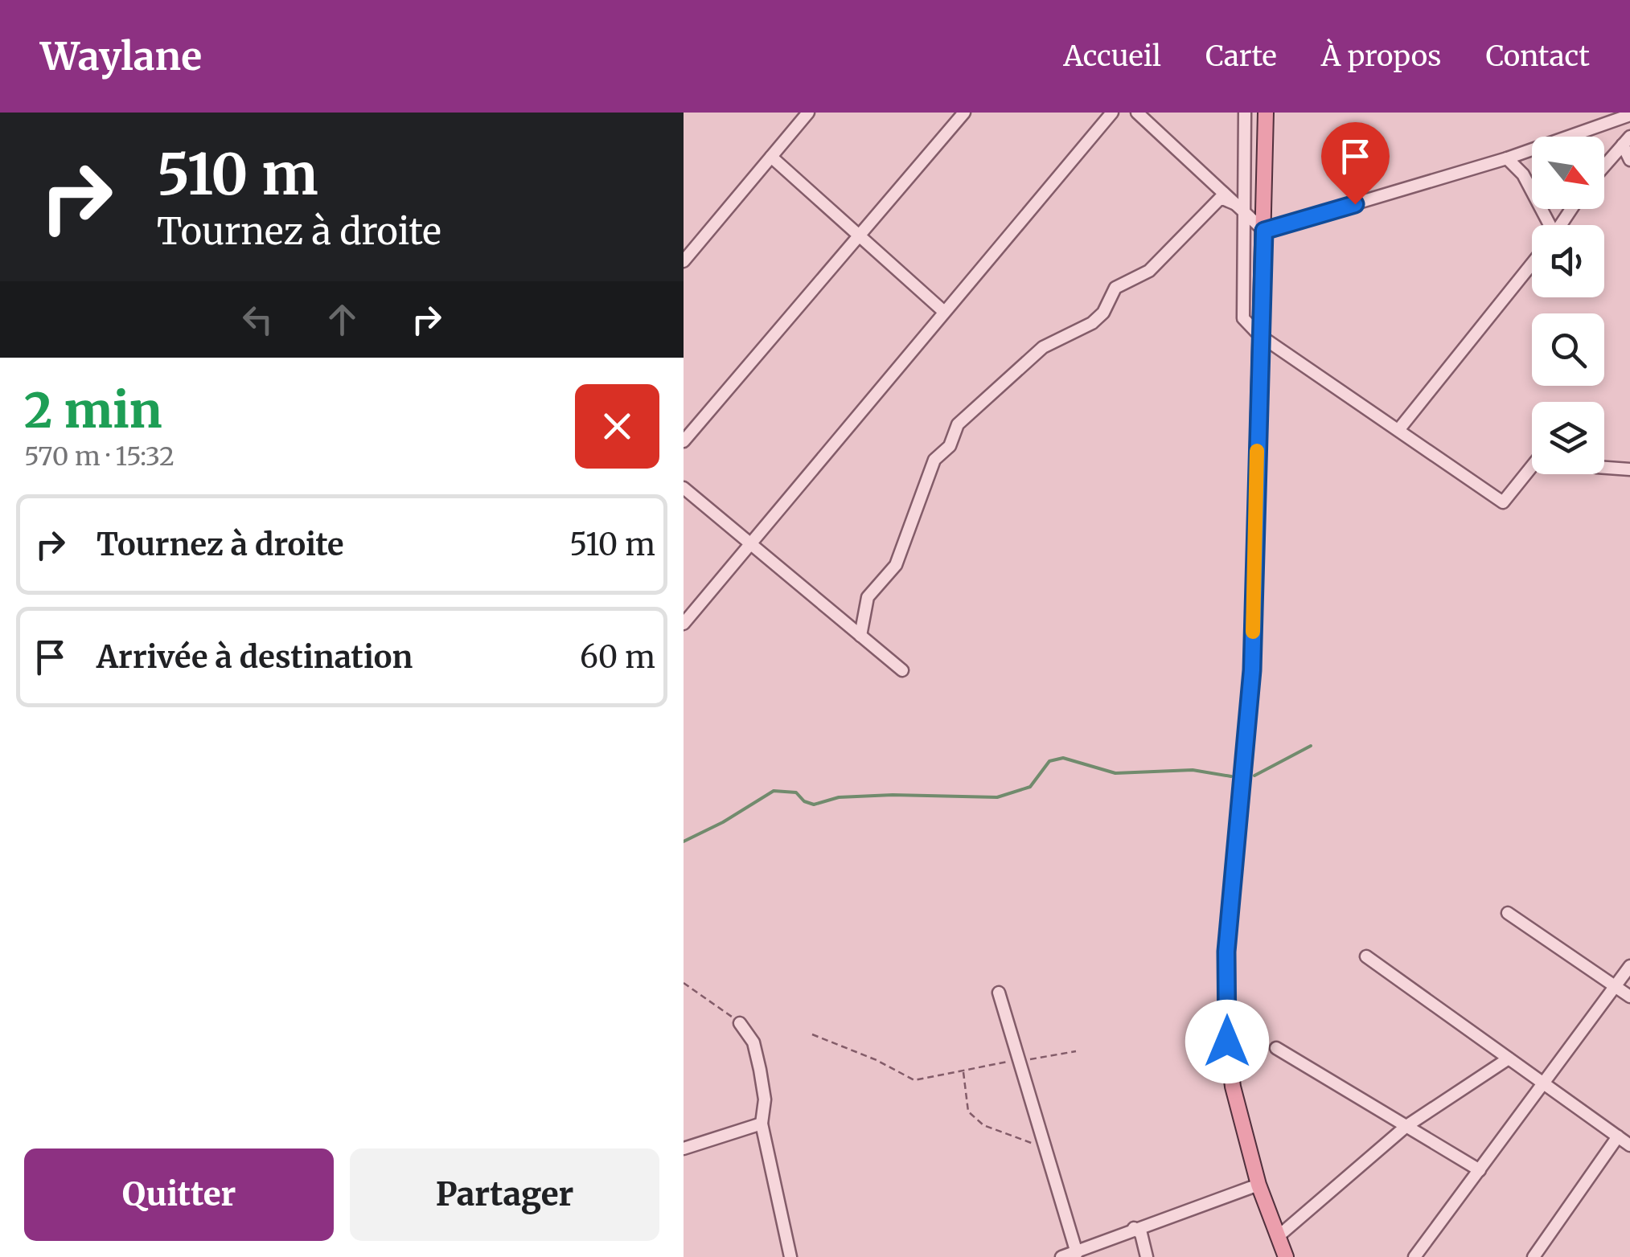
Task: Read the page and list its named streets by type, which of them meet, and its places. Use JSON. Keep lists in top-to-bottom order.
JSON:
{
  "north": "bottom right",
  "page": {
    "header": "Waylane",
    "nav": [
      "Accueil",
      "Carte",
      "À propos",
      "Contact"
    ],
    "turn": ["510 m", "Tournez à droite"],
    "heading": ["2 min", "570 m · 15:32"],
    "list": [
      {
        "name": "Tournez à droite",
        "value": "510 m"
      },
      {
        "name": "Arrivée à destination",
        "value": "60 m"
      }
    ],
    "buttons": ["Quitter", "Partager"]
  }
}
